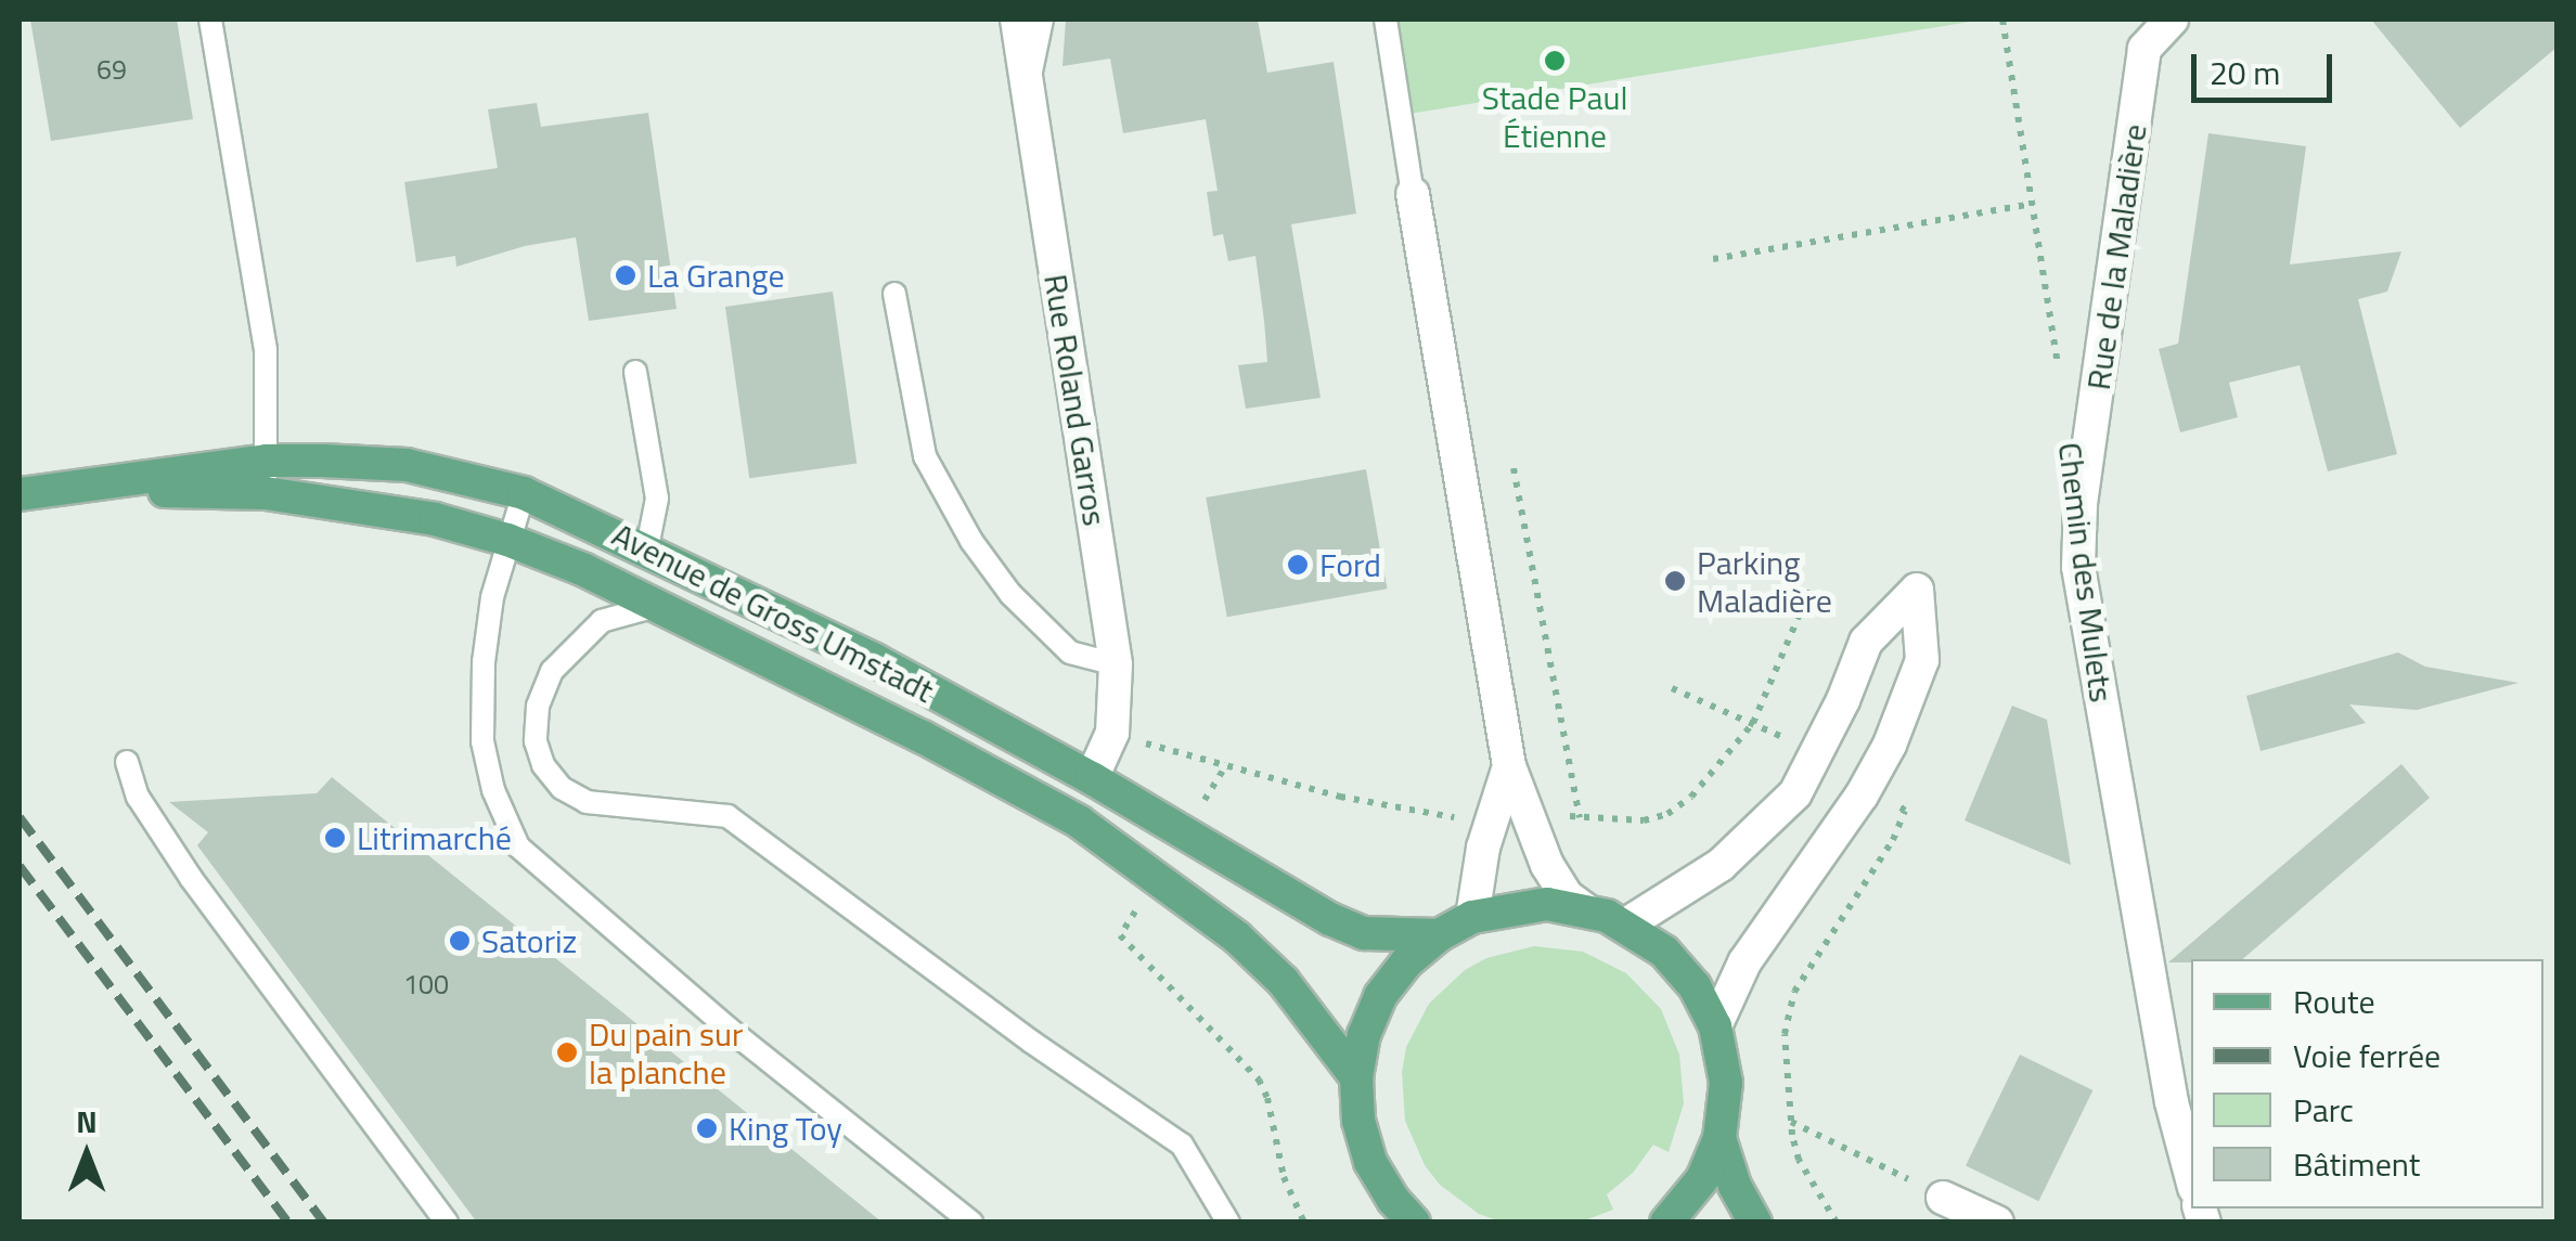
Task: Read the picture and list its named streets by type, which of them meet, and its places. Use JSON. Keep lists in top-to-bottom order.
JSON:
{
  "streets": {
    "main road": ["Avenue de Gross Umstadt"],
    "street": ["Rue de la Maladière", "Rue Roland Garros", "Chemin des Mulets"]
  },
  "crossings": [
    ["Rue de la Maladière", "Chemin des Mulets"],
    ["Rue Roland Garros", "Avenue de Gross Umstadt"]
  ],
  "places": [
    "Stade Paul Étienne",
    "La Grange",
    "Ford",
    "Parking Maladière",
    "Litrimarché",
    "Satoriz",
    "Du pain sur la planche",
    "King Toy"
  ],
  "house_numbers": ["69", "100"],
  "legend": [
    "Route",
    "Voie ferrée",
    "Parc",
    "Bâtiment"
  ],
  "scale_bar": "20 m",
  "north": "top"
}
